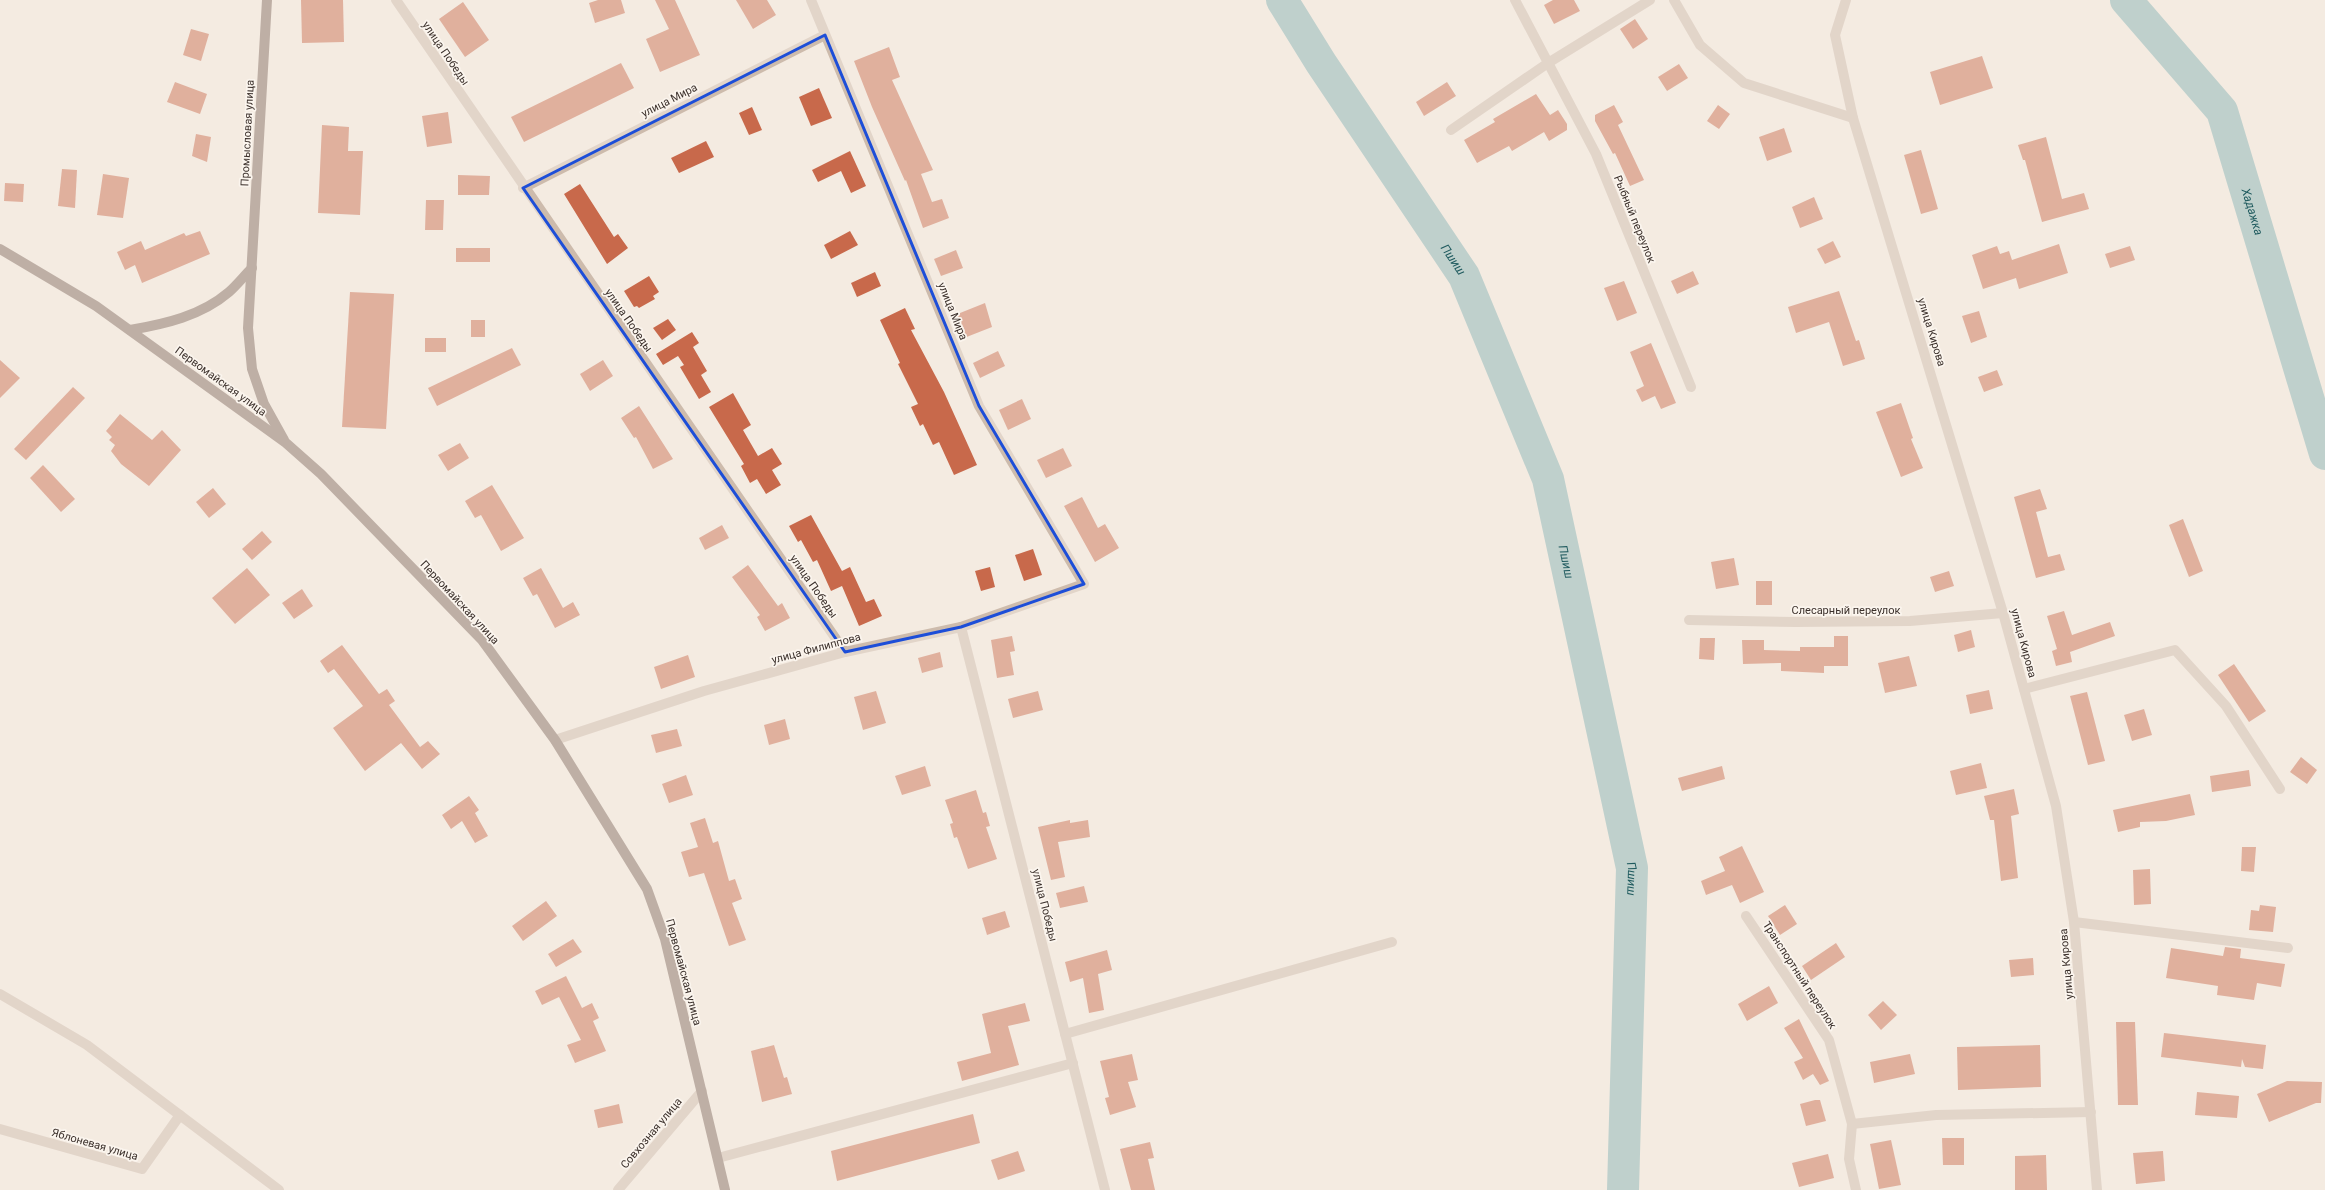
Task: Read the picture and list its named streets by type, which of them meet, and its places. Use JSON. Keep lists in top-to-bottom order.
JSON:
{
  "streets": {
    "main road": ["Промысловая улица", "Первомайская улица"],
    "street": [
      "улица Победы",
      "улица Мира",
      "Рыбный переулок",
      "улица Кирова",
      "Слесарный переулок",
      "улица Филиппова",
      "Транспортный переулок",
      "Совхозная улица",
      "Яблоневая улица"
    ]
  },
  "crossings": [
    ["улица Победы", "улица Мира"],
    ["улица Победы", "улица Филиппова"],
    ["улица Мира", "улица Филиппова"],
    ["Промысловая улица", "Первомайская улица"],
    ["улица Кирова", "Слесарный переулок"],
    ["Первомайская улица", "улица Филиппова"],
    ["Первомайская улица", "Совхозная улица"]
  ],
  "water": ["Хадажка", "Пшиш"]
}
